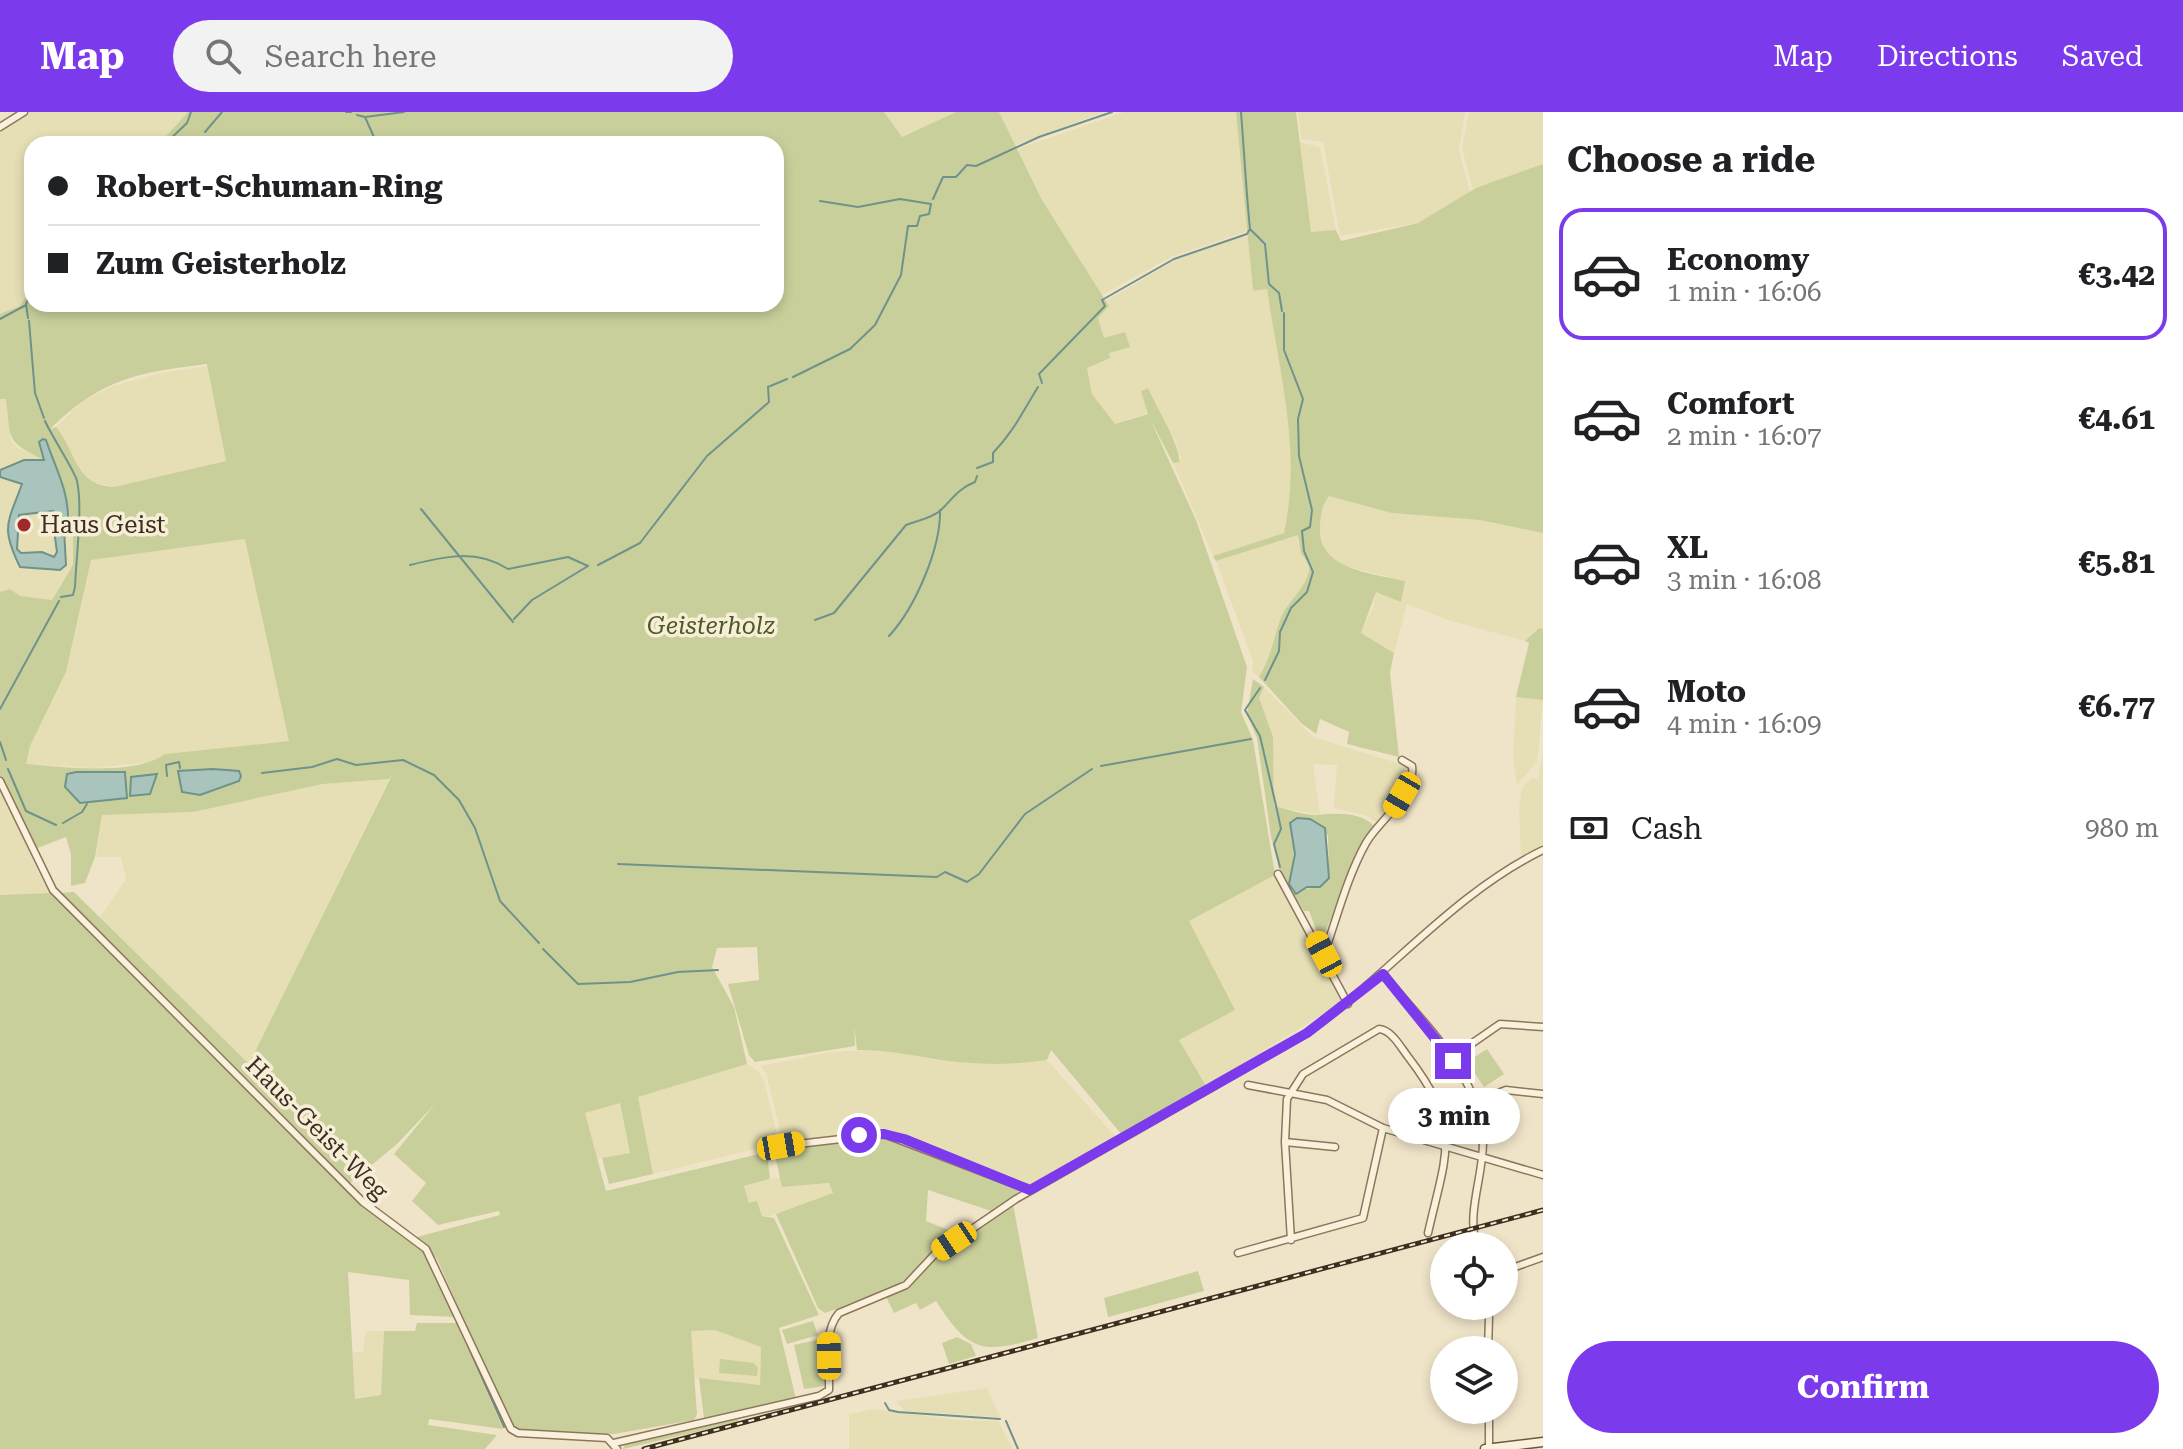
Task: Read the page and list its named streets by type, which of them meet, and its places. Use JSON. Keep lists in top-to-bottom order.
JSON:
{
  "streets": {
    "street": ["Haus-Geist-Weg"]
  },
  "parks": ["Geisterholz"],
  "places": ["Haus Geist"],
  "page": {
    "header": "Map",
    "search": "Search here",
    "nav": ["Map", "Directions", "Saved"],
    "heading": "Choose a ride",
    "banner": ["Robert-Schuman-Ring", "Zum Geisterholz"],
    "list": [
      {
        "name": "Economy",
        "note": "1 min · 16:06",
        "value": "€3.42"
      },
      {
        "name": "Comfort",
        "note": "2 min · 16:07",
        "value": "€4.61"
      },
      {
        "name": "XL",
        "note": "3 min · 16:08",
        "value": "€5.81"
      },
      {
        "name": "Moto",
        "note": "4 min · 16:09",
        "value": "€6.77"
      }
    ],
    "pay": ["Cash", "980 m"],
    "bubble": "3 min",
    "buttons": "Confirm"
  }
}
